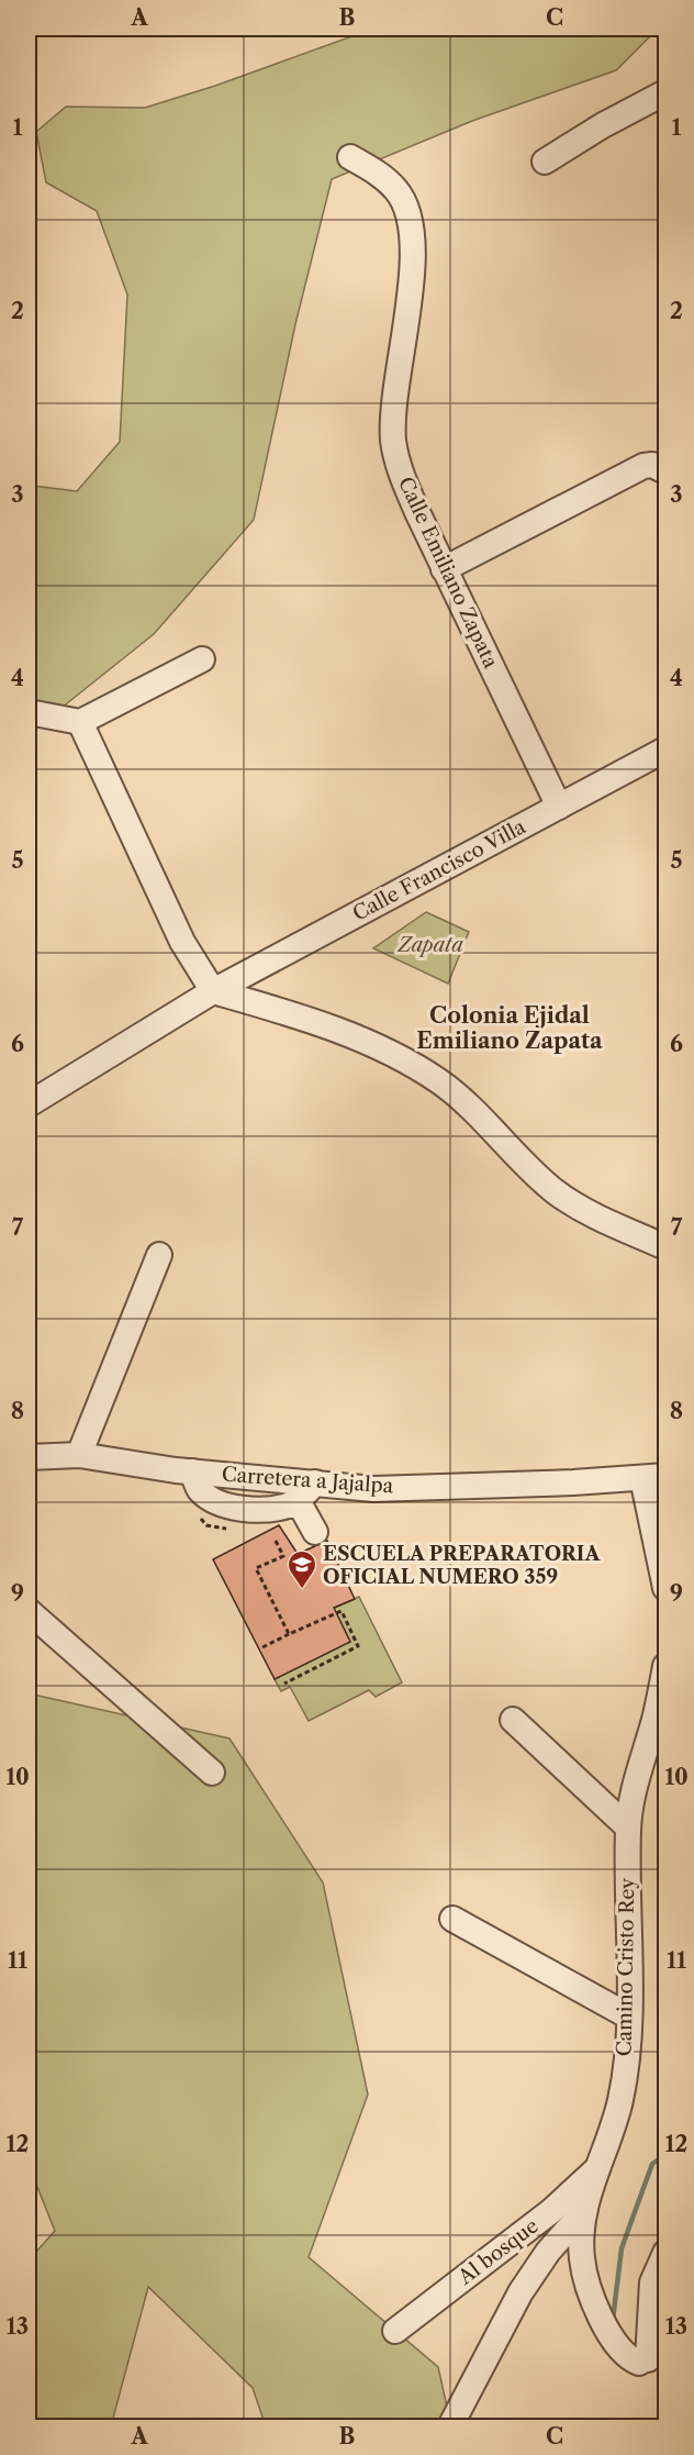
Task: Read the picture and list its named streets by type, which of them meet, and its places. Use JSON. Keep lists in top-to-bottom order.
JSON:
{
  "streets": {
    "street": [
      "Calle Emiliano Zapata",
      "Calle Francisco Villa",
      "Carretera a Jajalpa",
      "Camino Cristo Rey",
      "Al bosque"
    ]
  },
  "crossings": [
    ["Calle Emiliano Zapata", "Calle Francisco Villa"],
    ["Camino Cristo Rey", "Al bosque"]
  ],
  "districts": ["Colonia Ejidal Emiliano Zapata"],
  "parks": ["Zapata"],
  "places": {
    "school or university": ["ESCUELA PREPARATORIA OFICIAL NUMERO 359"]
  },
  "grid": {
    "columns": ["A", "B", "C"],
    "rows": [
      "1",
      "2",
      "3",
      "4",
      "5",
      "6",
      "7",
      "8",
      "9",
      "10",
      "11",
      "12",
      "13"
    ]
  }
}
